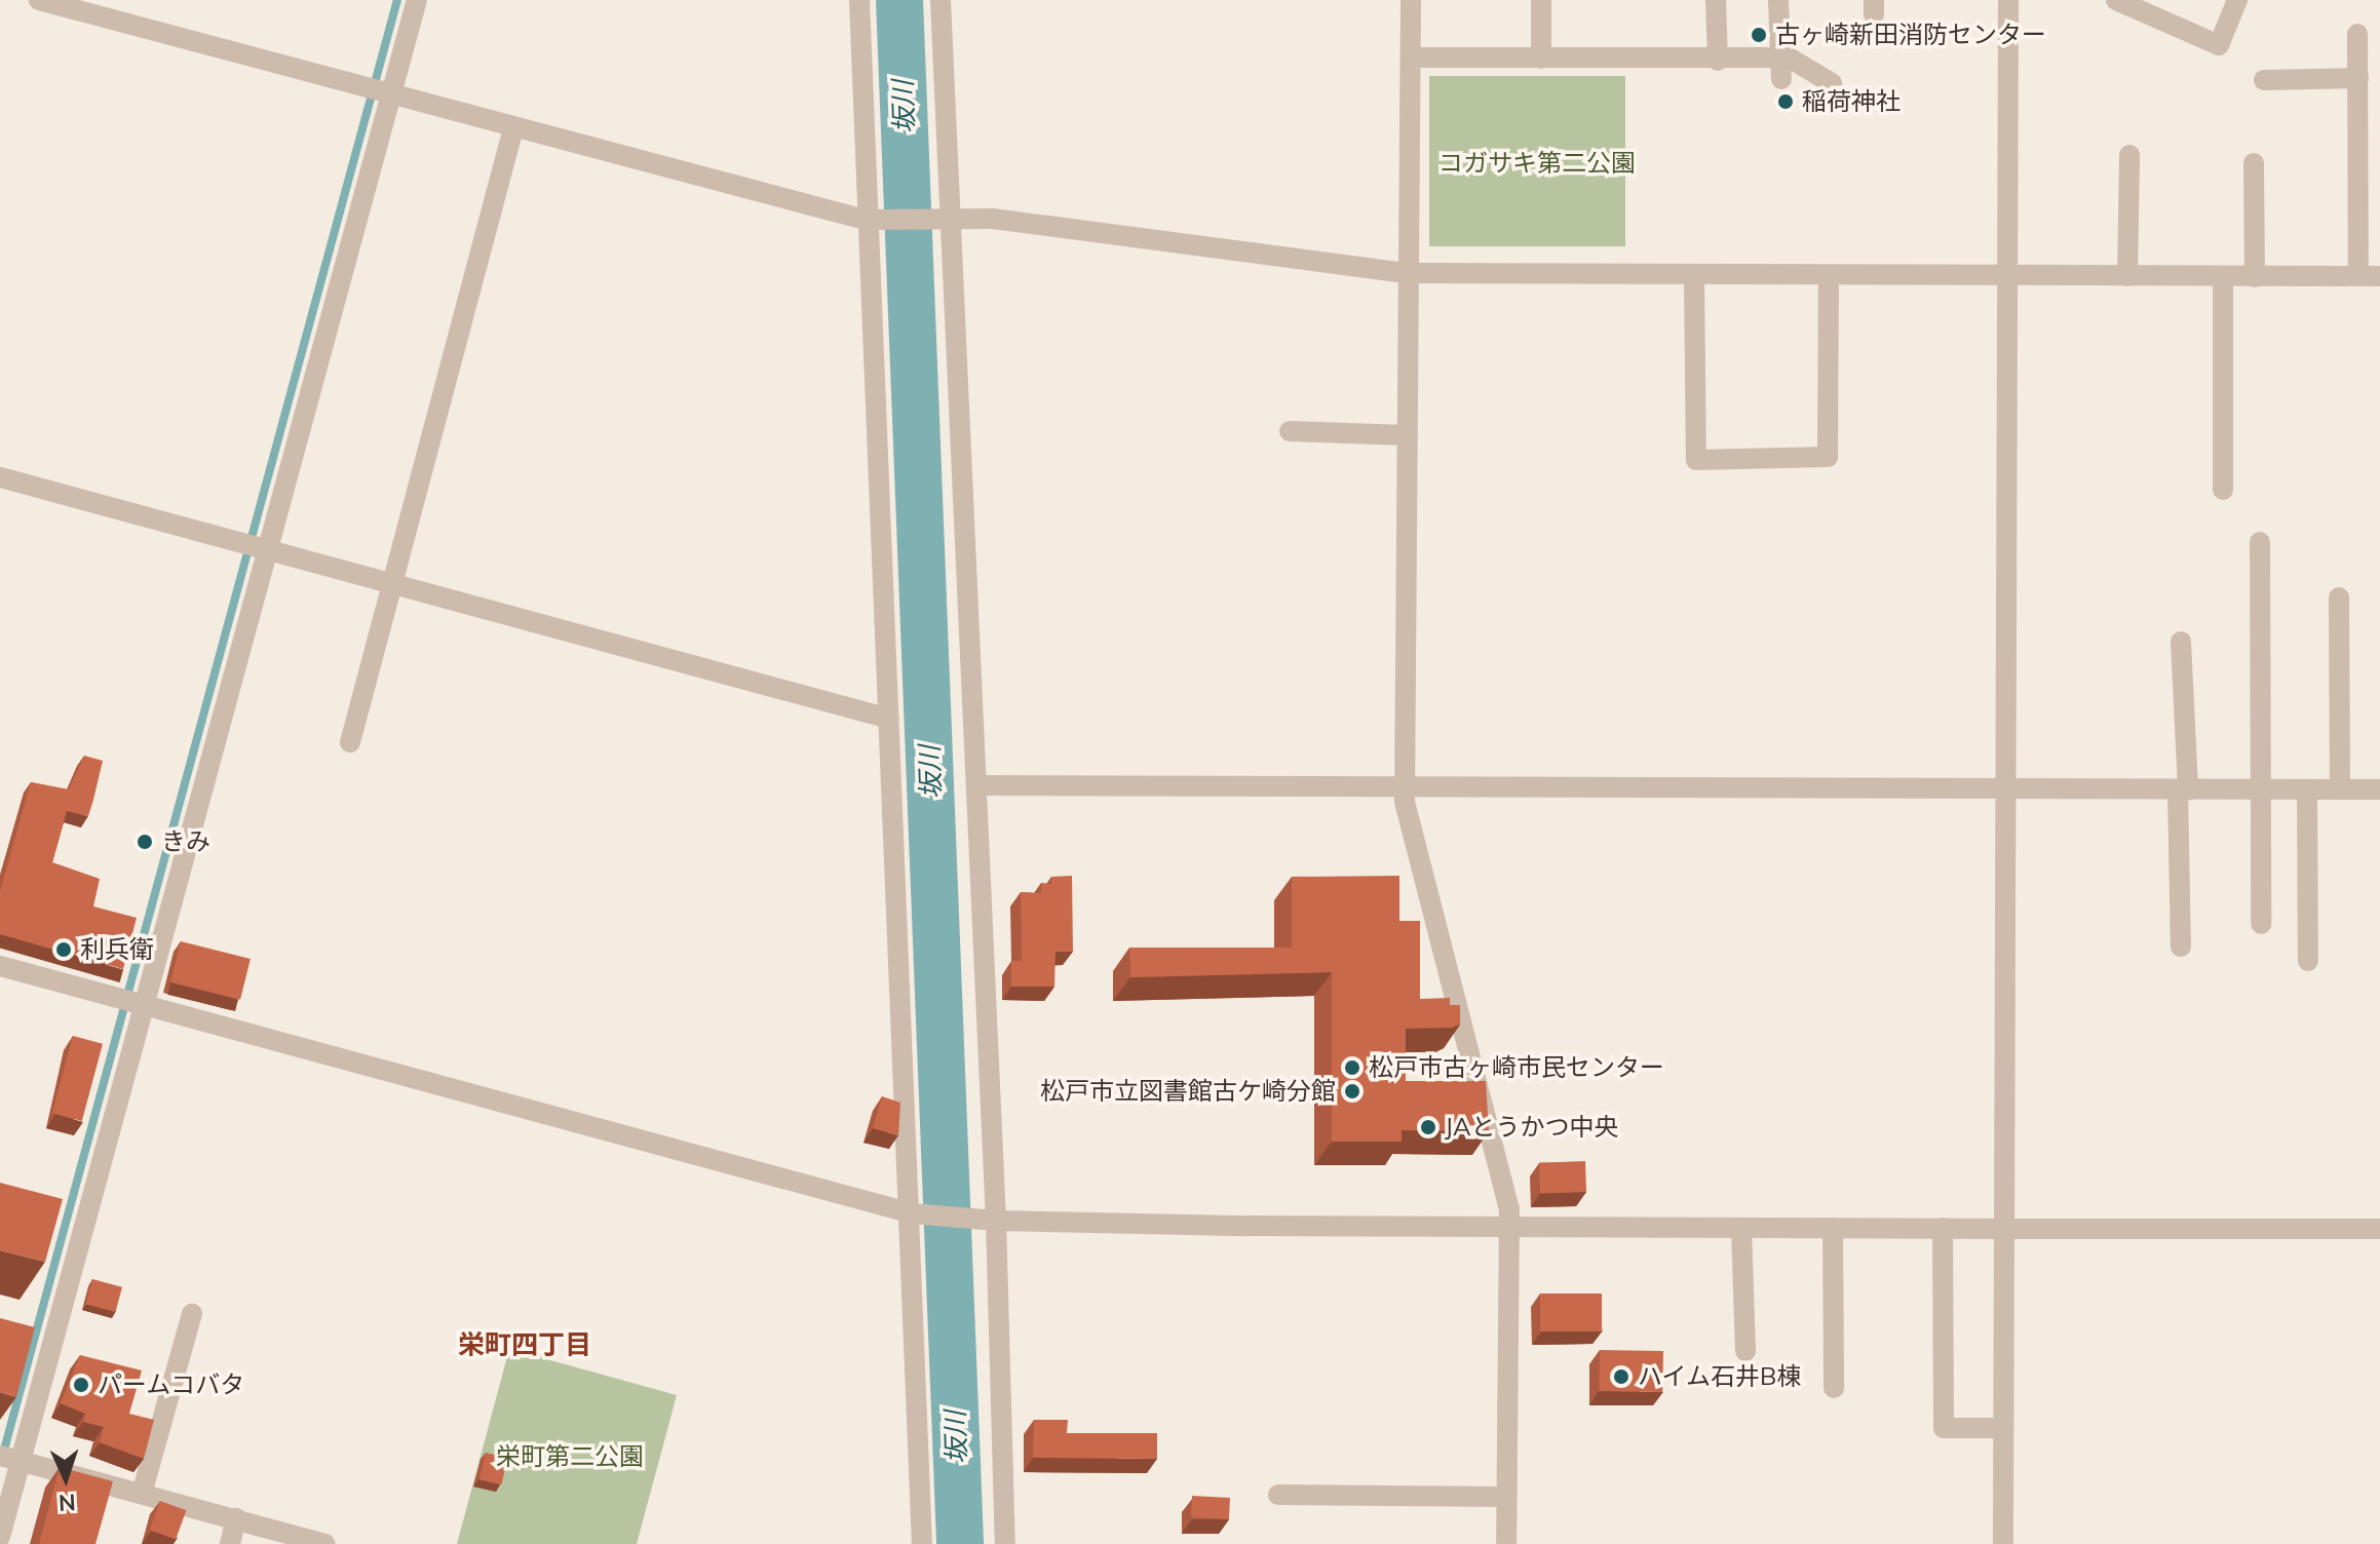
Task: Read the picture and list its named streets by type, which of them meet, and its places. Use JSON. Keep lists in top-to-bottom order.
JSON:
{
  "districts": ["栄町四丁目"],
  "water": ["坂川"],
  "parks": ["コガサキ第二公園", "栄町第二公園"],
  "places": [
    "古ヶ崎新田消防センター",
    "稲荷神社",
    "きみ",
    "利兵衛",
    "松戸市古ヶ崎市民センター",
    "松戸市立図書館古ケ崎分館",
    "JAとうかつ中央",
    "ハイム石井B棟",
    "パームコバタ"
  ],
  "north": "bottom"
}
